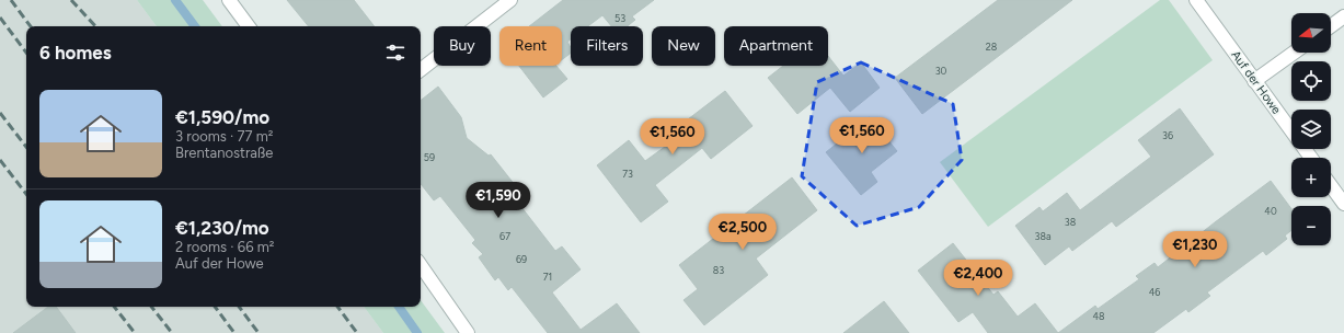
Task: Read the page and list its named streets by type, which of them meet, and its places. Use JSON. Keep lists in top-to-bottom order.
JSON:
{
  "streets": {
    "street": ["Auf der Howe"]
  },
  "house_numbers": [
    "53",
    "28",
    "30",
    "36",
    "59",
    "73",
    "40",
    "38",
    "67",
    "38a",
    "69",
    "83",
    "71",
    "46",
    "48"
  ],
  "north": "left",
  "page": {
    "map_buttons": ["+", "−"],
    "chip": [
      "Buy",
      "Rent",
      "Filters",
      "New",
      "Apartment"
    ],
    "heading": "6 homes",
    "list": [
      {
        "name": "€1,590/mo",
        "note": "3 rooms · 77 m² · Brentanostraße"
      },
      {
        "name": "€1,230/mo",
        "note": "2 rooms · 66 m² · Auf der Howe"
      }
    ],
    "price": [
      "€1,560",
      "€1,560",
      "€1,590",
      "€2,500",
      "€1,230",
      "€2,400"
    ]
  }
}
